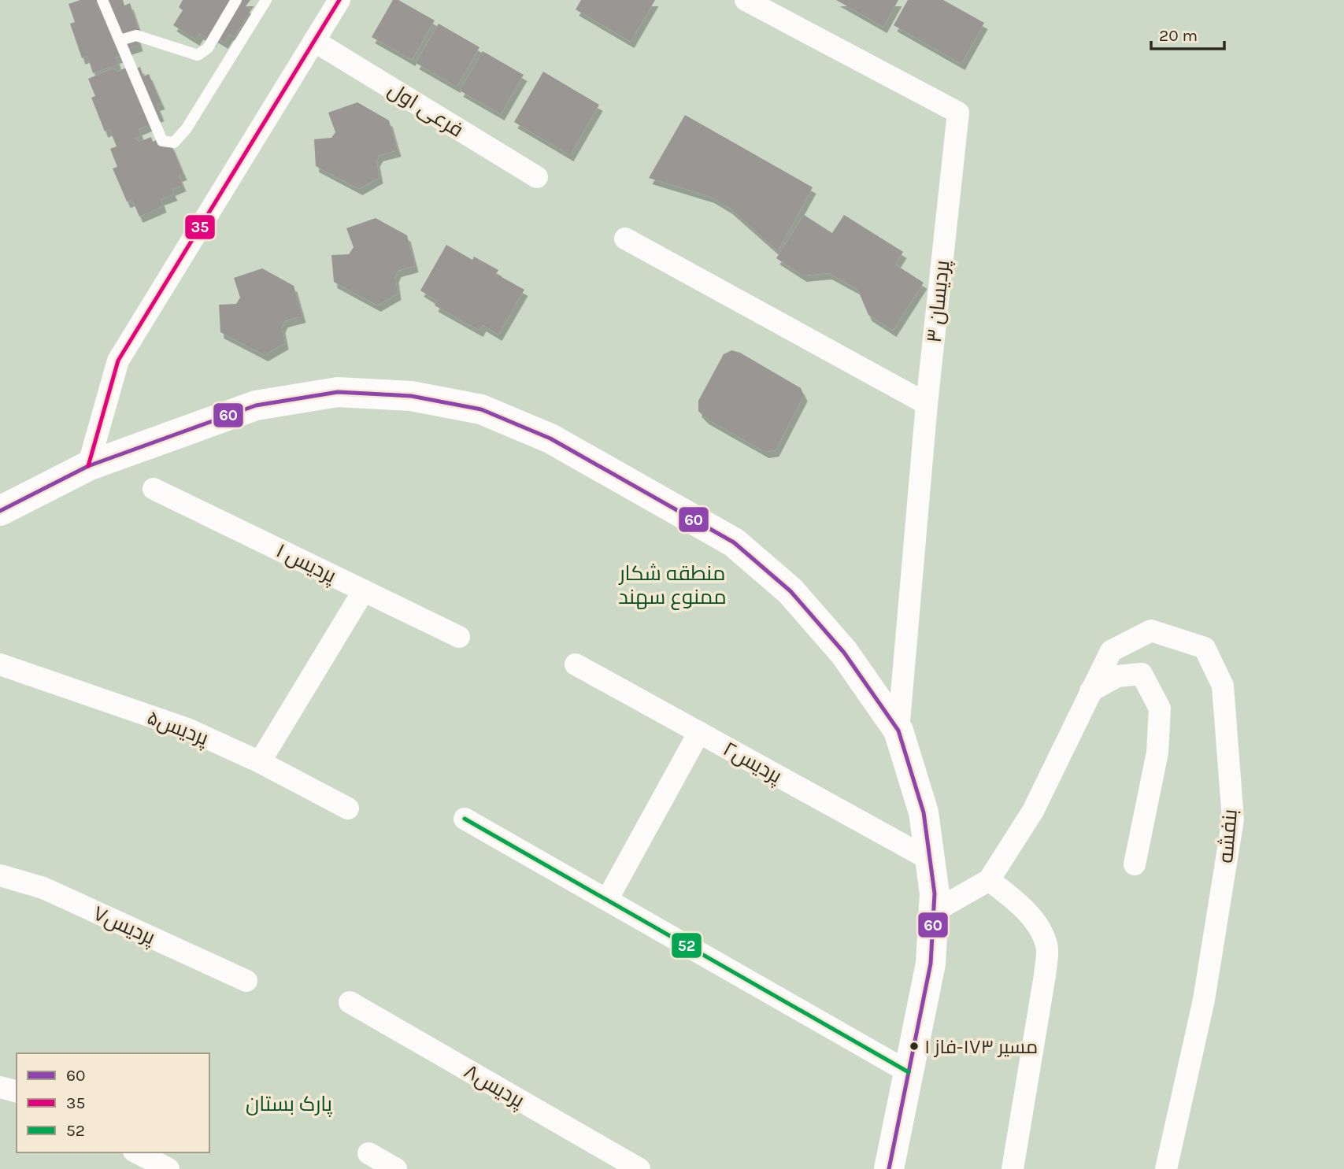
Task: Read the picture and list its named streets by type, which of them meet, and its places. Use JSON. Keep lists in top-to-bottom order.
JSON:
{
  "streets": {
    "street": [
      "فرعی اول",
      "پردیسان ۳",
      "پردیس ۱",
      "پردیس۵",
      "پردیس۲",
      "بنفشه",
      "پردیس۷",
      "پردیس۸"
    ]
  },
  "parks": ["منطقه شکار ممنوع سهند", "پارک بستان"],
  "places": ["مسیر ۱۷۳-فاز ۱"],
  "lines": ["transit line 35", "transit line 60", "transit line 52"],
  "legend": ["60", "35", "52"],
  "scale_bar": "20 m"
}
